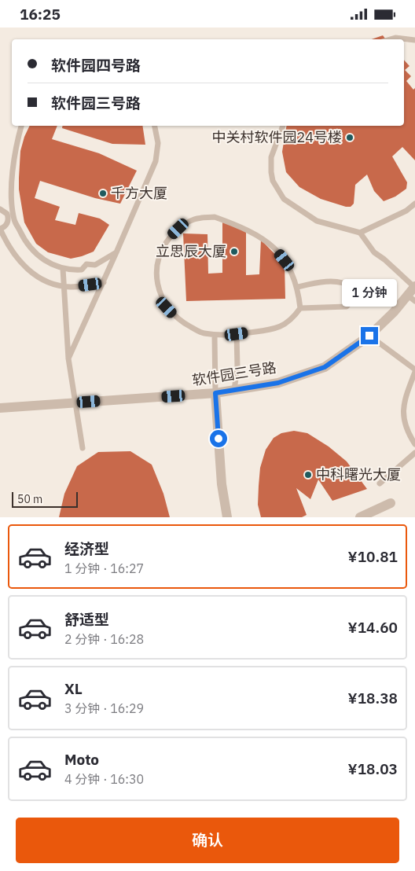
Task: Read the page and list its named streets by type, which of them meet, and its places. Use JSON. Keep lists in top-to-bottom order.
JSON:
{
  "streets": {
    "street": ["软件园三号路"]
  },
  "places": [
    "中关村软件园24号楼",
    "千方大厦",
    "立思辰大厦",
    "中科曙光大厦"
  ],
  "scale_bar": "50 m",
  "page": {
    "status": "16:25",
    "banner": ["软件园四号路", "软件园三号路"],
    "bubble": "1 分钟",
    "scale": "50 m",
    "list": [
      {
        "name": "经济型",
        "note": "1 分钟 · 16:27",
        "value": "¥10.81"
      },
      {
        "name": "舒适型",
        "note": "2 分钟 · 16:28",
        "value": "¥14.60"
      },
      {
        "name": "XL",
        "note": "3 分钟 · 16:29",
        "value": "¥18.38"
      },
      {
        "name": "Moto",
        "note": "4 分钟 · 16:30",
        "value": "¥18.03"
      }
    ],
    "buttons": "确认"
  }
}
